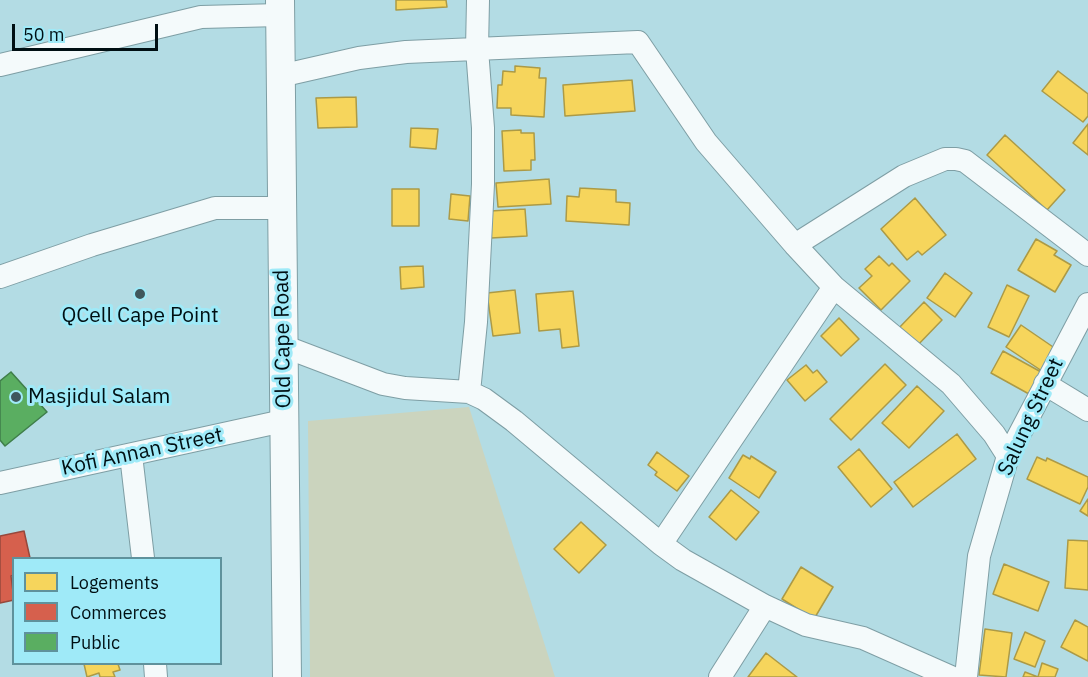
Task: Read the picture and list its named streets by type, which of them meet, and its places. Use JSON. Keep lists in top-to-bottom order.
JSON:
{
  "streets": {
    "street": ["Old Cape Road", "Salung Street", "Kofi Annan Street"]
  },
  "crossings": [
    ["Old Cape Road", "Kofi Annan Street"]
  ],
  "places": ["QCell Cape Point", "Masjidul Salam"],
  "legend": ["Logements", "Commerces", "Public"],
  "scale_bar": "50 m"
}
